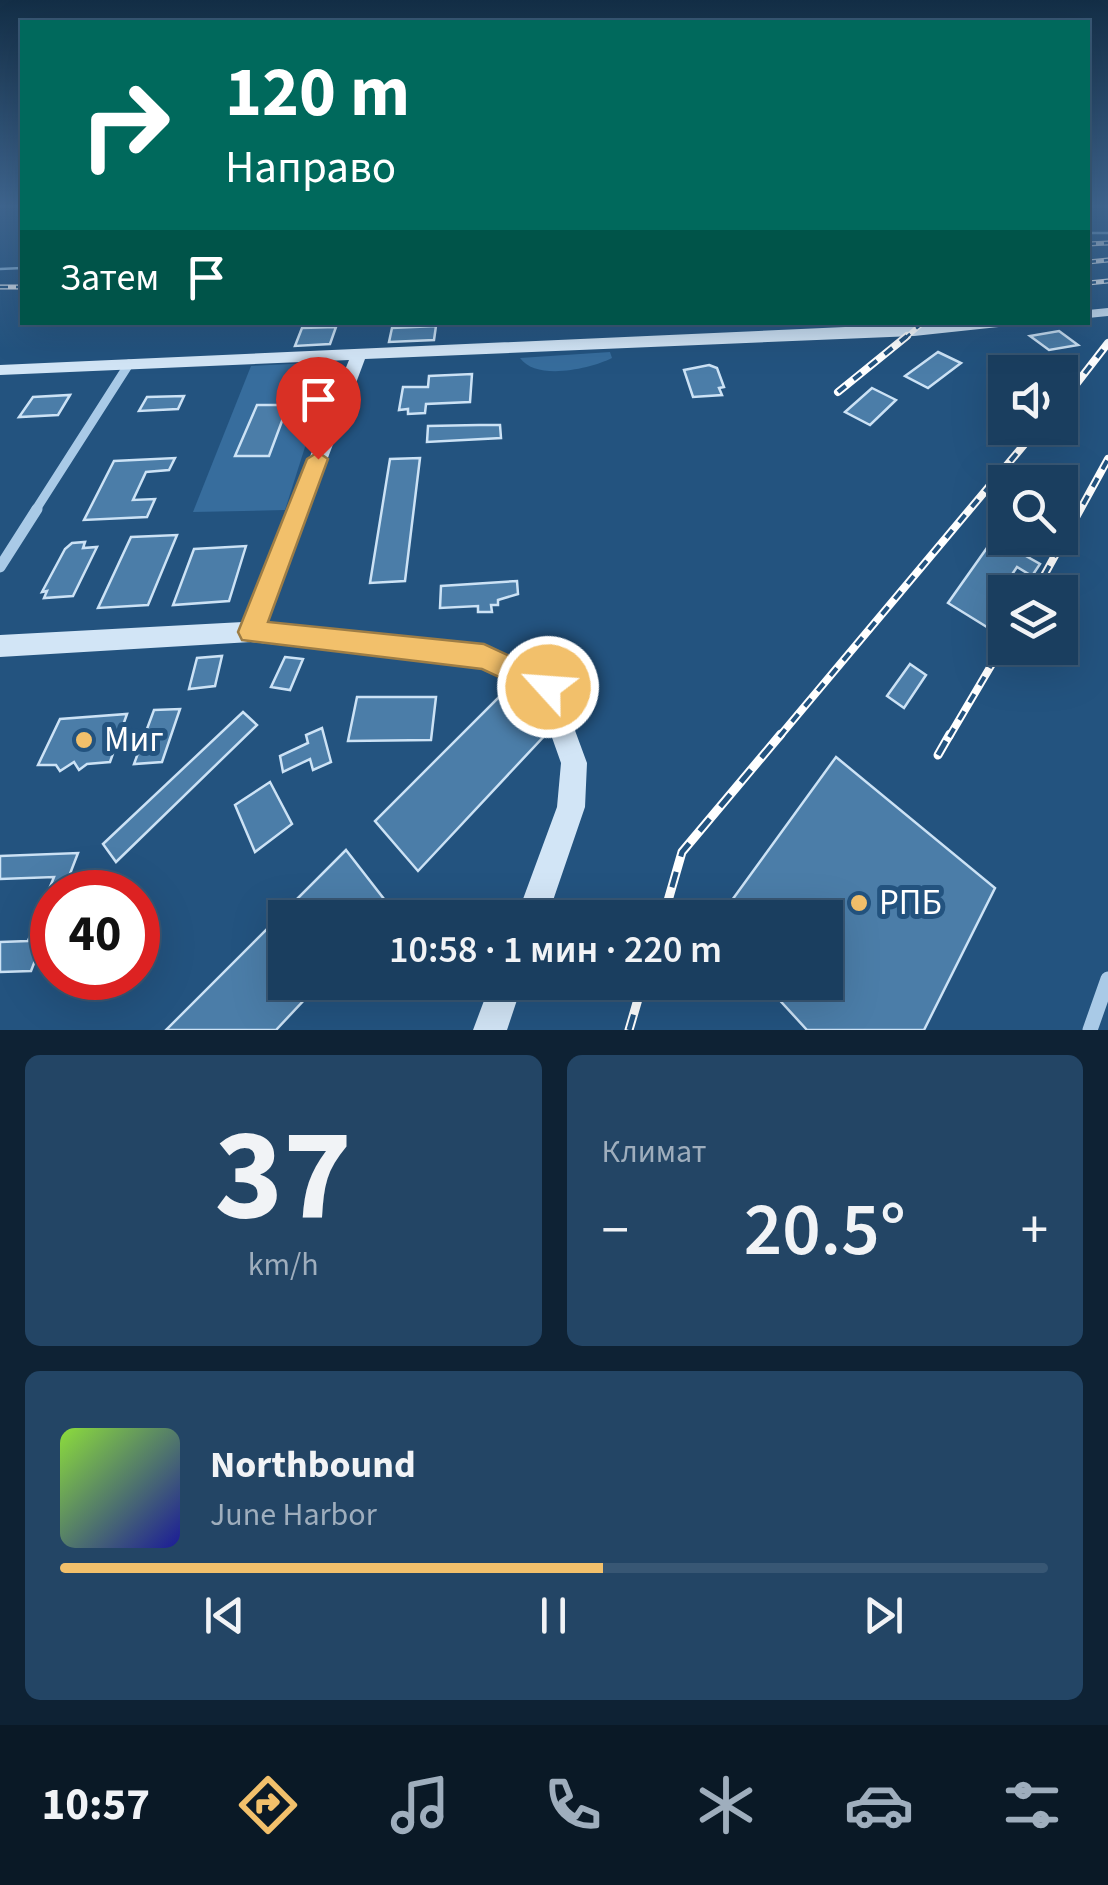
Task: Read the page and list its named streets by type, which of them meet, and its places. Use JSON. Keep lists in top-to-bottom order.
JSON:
{
  "places": ["Миг", "РПБ"],
  "page": {
    "turn": ["120 m", "Направо"],
    "then": "Затем",
    "limit": "40",
    "trip": "10:58 · 1 мин · 220 m",
    "tile": [
      ["37", "km/h"],
      "Климат"
    ],
    "heat": ["−", "20.5°", "+"],
    "song": ["Northbound", "June Harbor"],
    "tabs": "10:57"
  }
}
